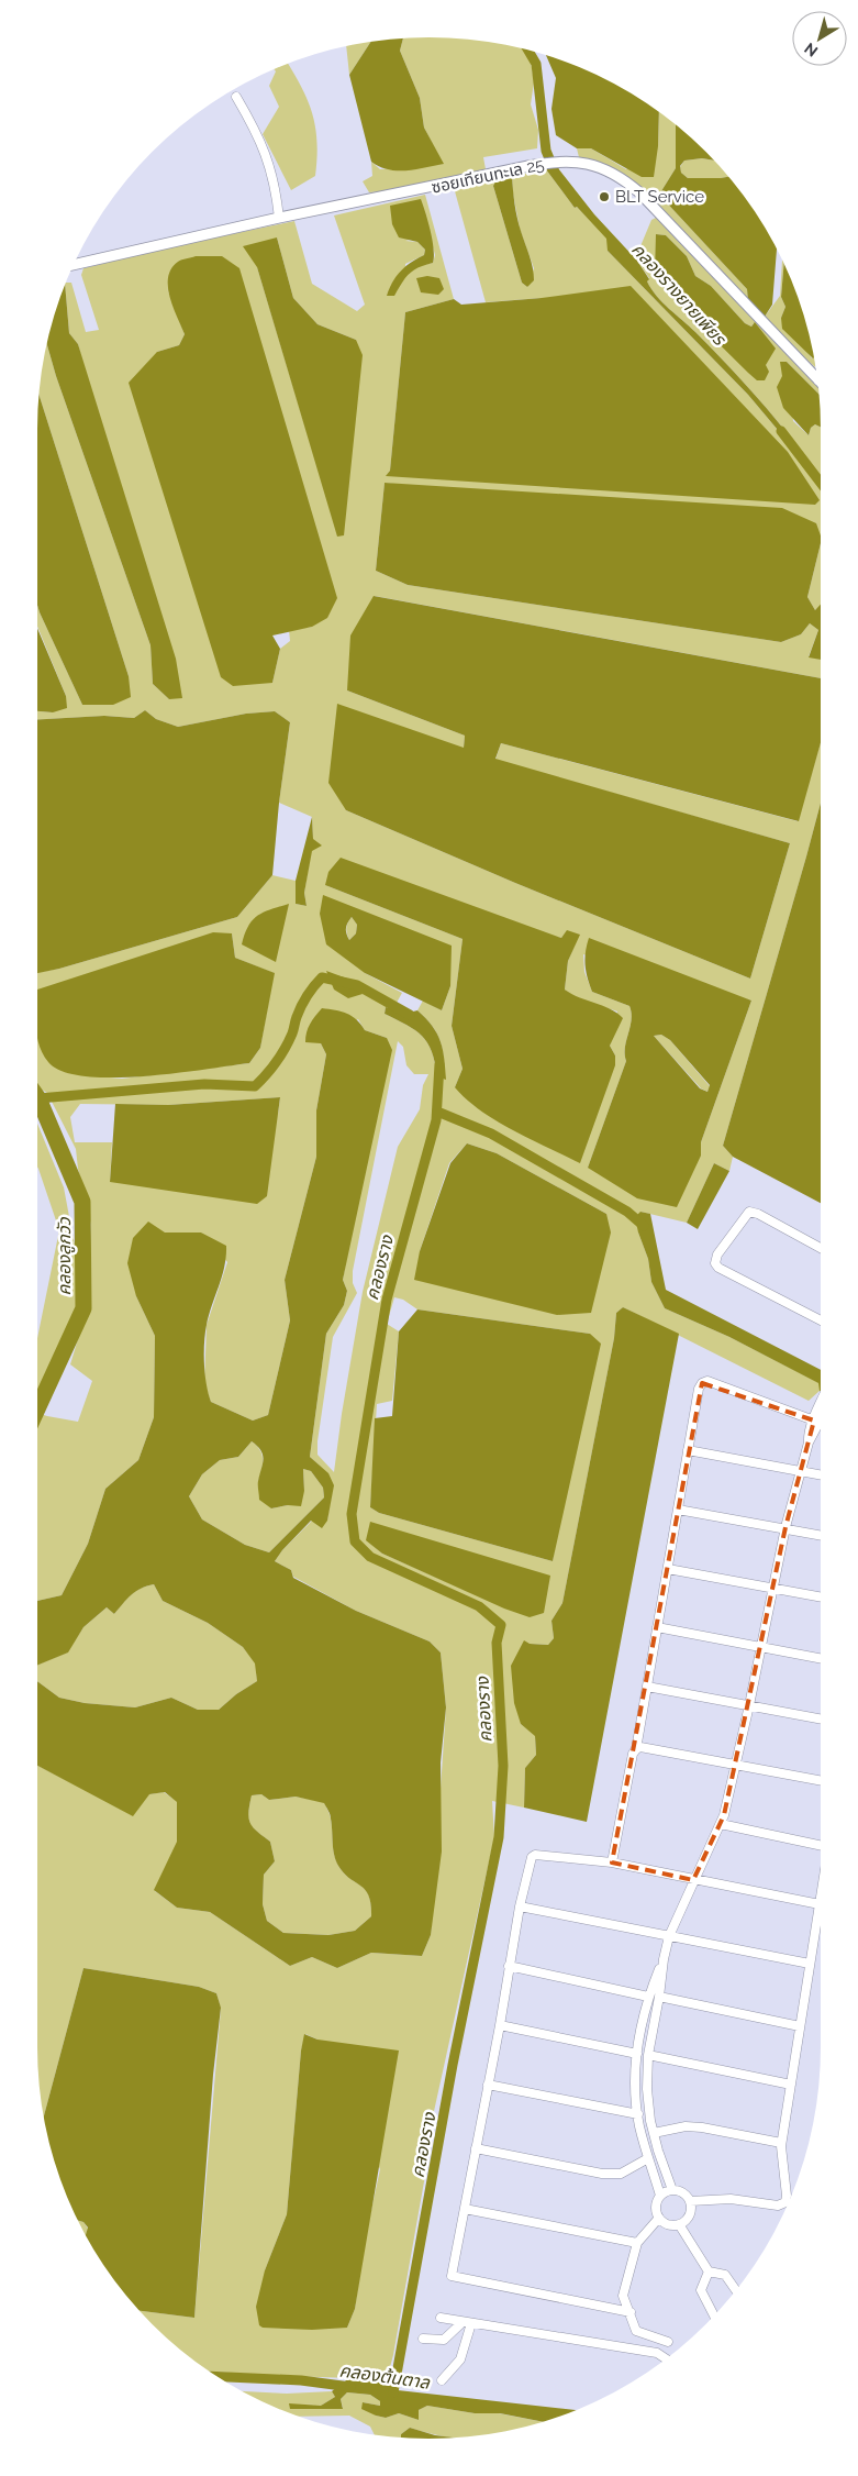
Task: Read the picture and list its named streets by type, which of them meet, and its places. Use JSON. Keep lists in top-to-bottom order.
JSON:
{
  "streets": {
    "street": ["ซอยเทียนทะเล 25"]
  },
  "water": [
    "คลองรางยายเพียร",
    "คลองลูกวัว",
    "คลองราง",
    "คลองต้นตาล"
  ],
  "places": ["BLT Service"],
  "north": "bottom left"
}
